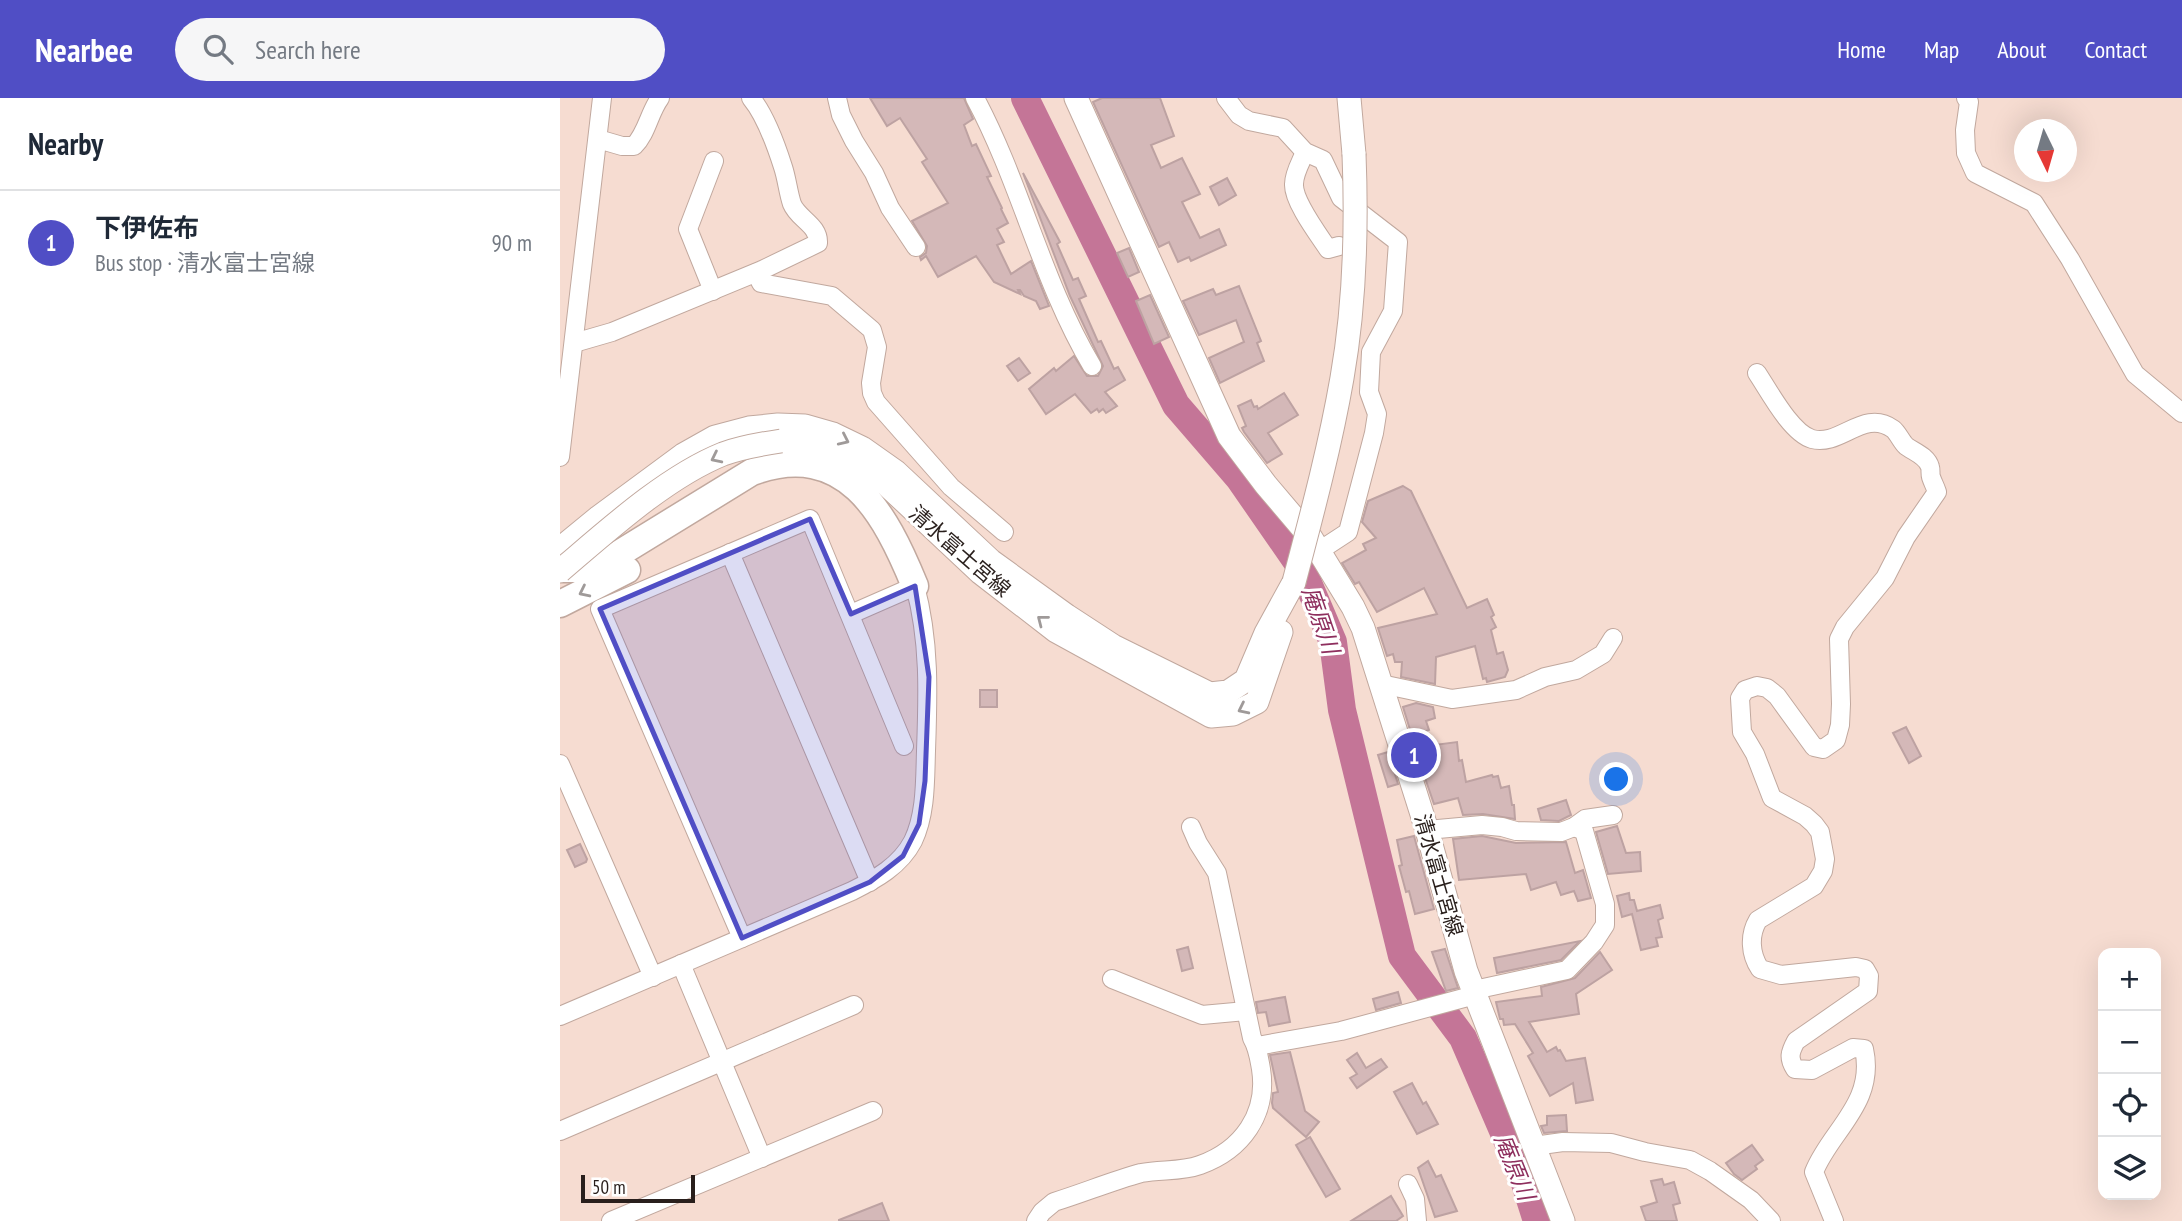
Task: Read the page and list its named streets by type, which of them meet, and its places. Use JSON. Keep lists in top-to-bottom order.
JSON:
{
  "streets": {
    "main road": ["清水富士宮線"]
  },
  "water": ["庵原川"],
  "scale_bar": "50 m",
  "north": "bottom",
  "page": {
    "header": "Nearbee",
    "search": "Search here",
    "nav": [
      "Home",
      "Map",
      "About",
      "Contact"
    ],
    "heading": "Nearby",
    "list": [
      {
        "mark": "1",
        "name": "下伊佐布",
        "note": "Bus stop · 清水富士宮線",
        "value": "90 m"
      }
    ],
    "pins": "1",
    "map_buttons": ["+", "−"],
    "scale": "50 m"
  }
}
